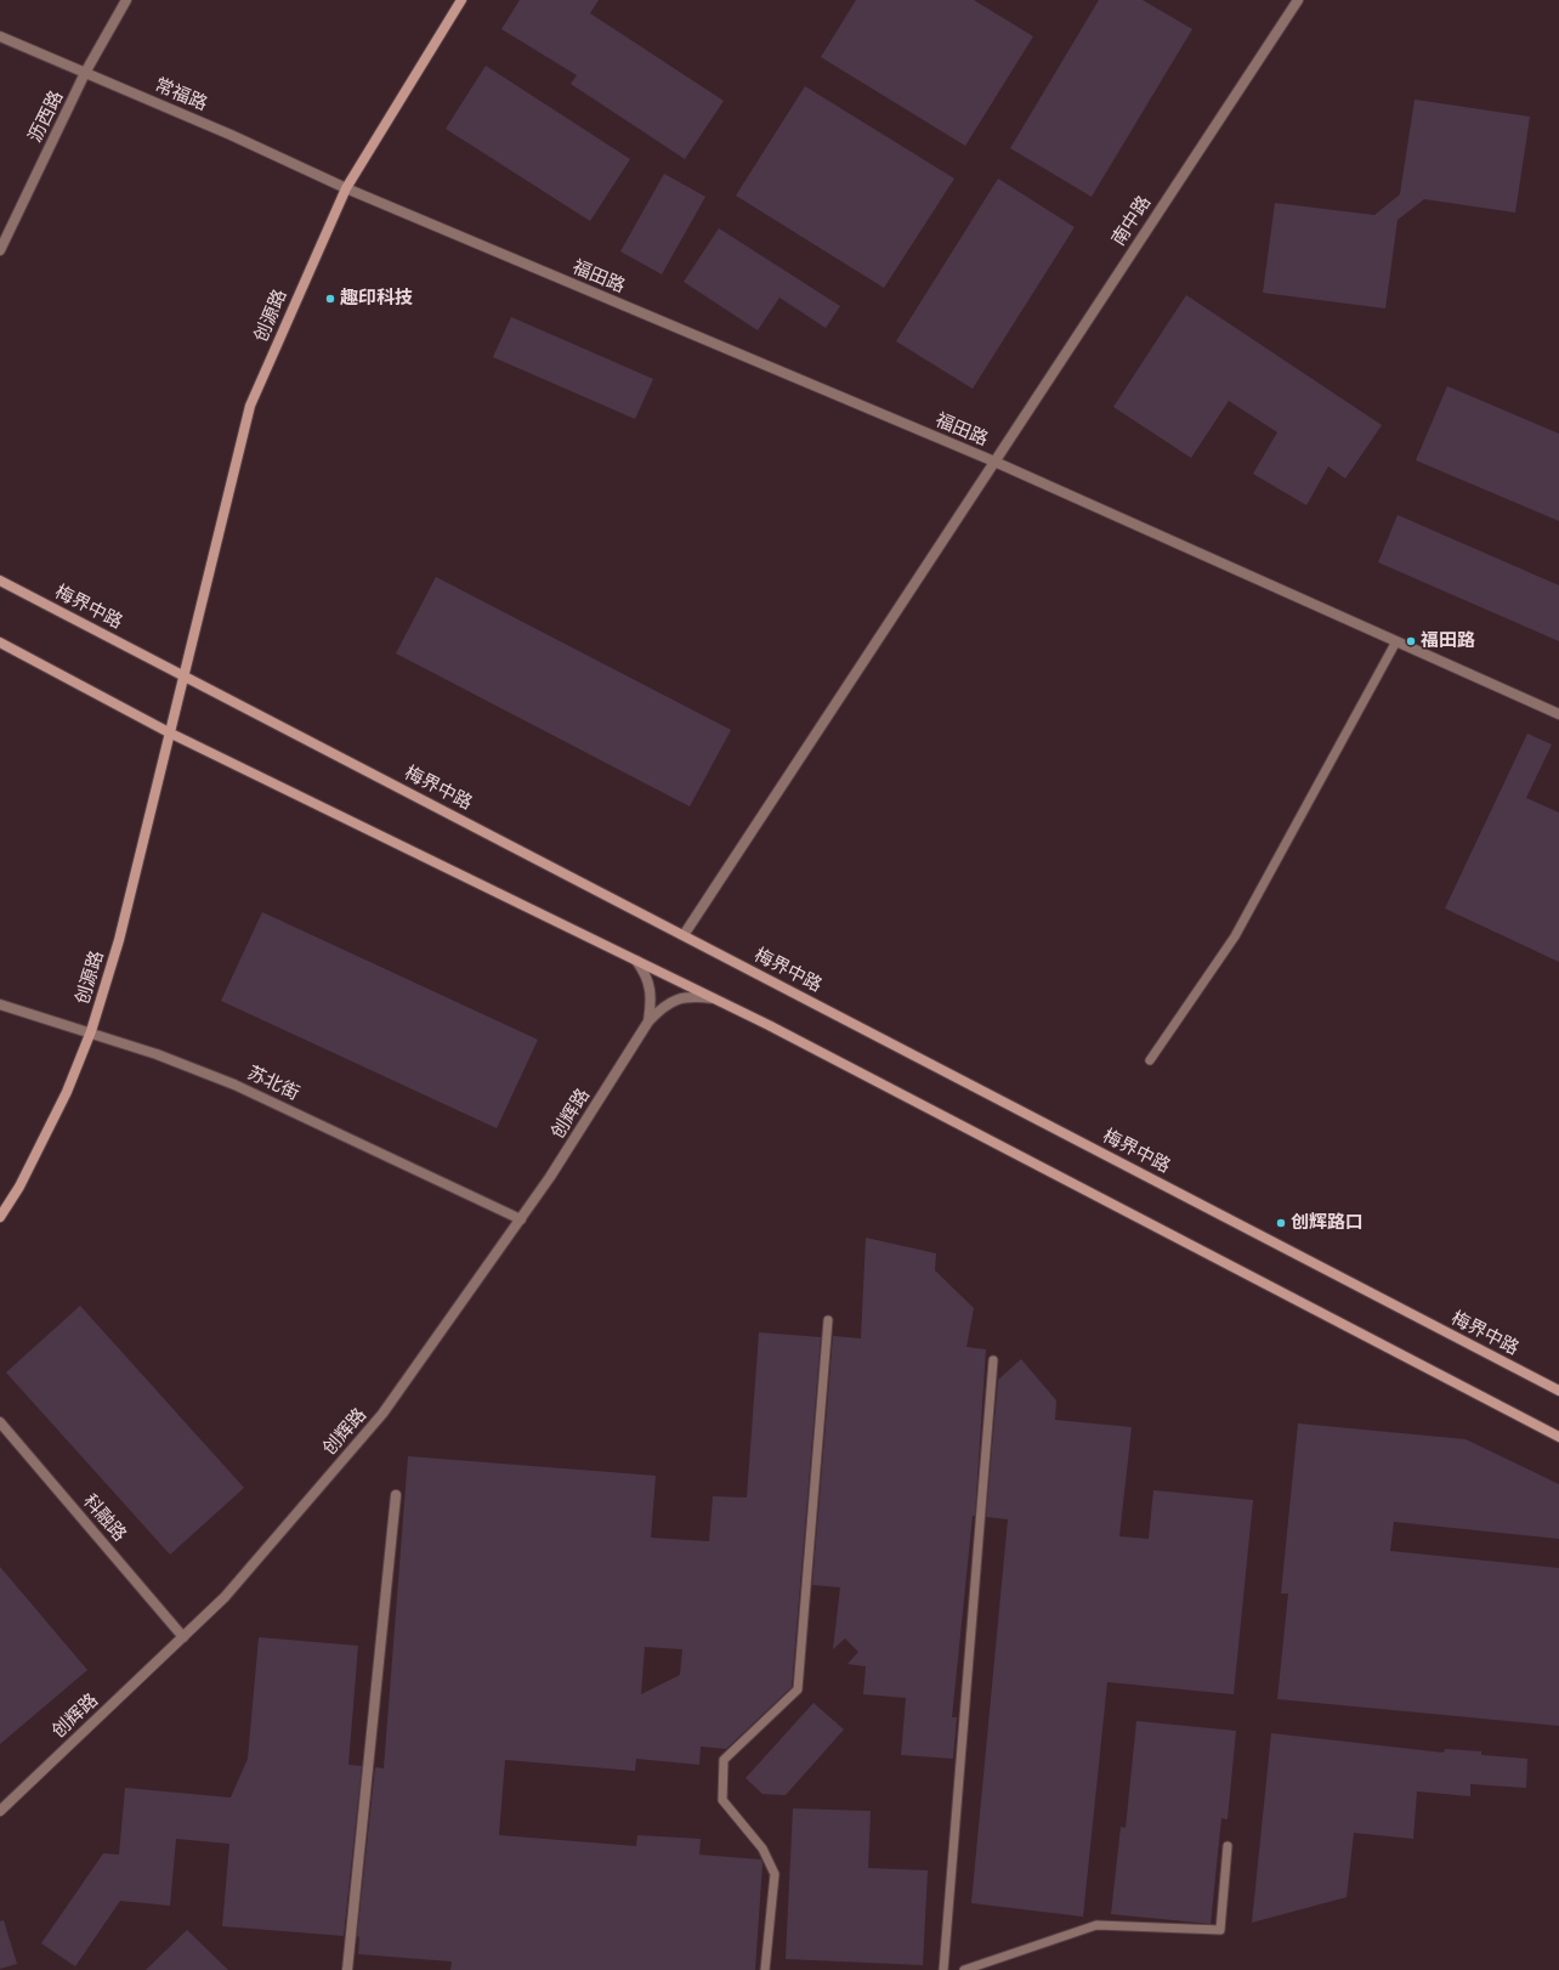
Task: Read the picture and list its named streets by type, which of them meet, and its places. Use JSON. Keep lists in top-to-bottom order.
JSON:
{
  "streets": {
    "main road": ["创源路", "梅界中路"],
    "street": [
      "常福路",
      "沥西路",
      "南中路",
      "福田路",
      "苏北街",
      "创辉路",
      "科融路"
    ]
  },
  "crossings": [
    ["常福路", "沥西路"],
    ["常福路", "福田路"],
    ["常福路", "创源路"],
    ["南中路", "福田路"],
    ["南中路", "梅界中路"],
    ["福田路", "创源路"],
    ["创源路", "梅界中路"],
    ["创源路", "苏北街"],
    ["苏北街", "创辉路"],
    ["创辉路", "科融路"]
  ],
  "places": ["趣印科技", "福田路", "创辉路口"]
}
